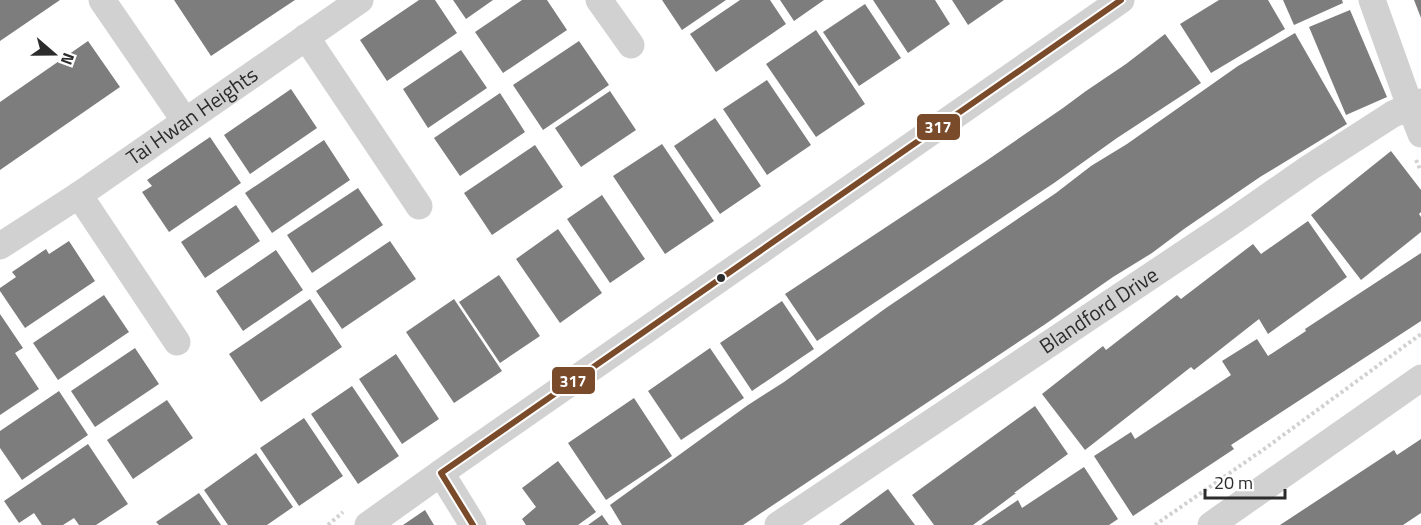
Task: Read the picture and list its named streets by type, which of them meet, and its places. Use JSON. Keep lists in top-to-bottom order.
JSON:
{
  "streets": {
    "street": ["Tai Hwan Heights", "Blandford Drive"]
  },
  "lines": ["transit line 317"],
  "scale_bar": "20 m",
  "north": "right"
}
